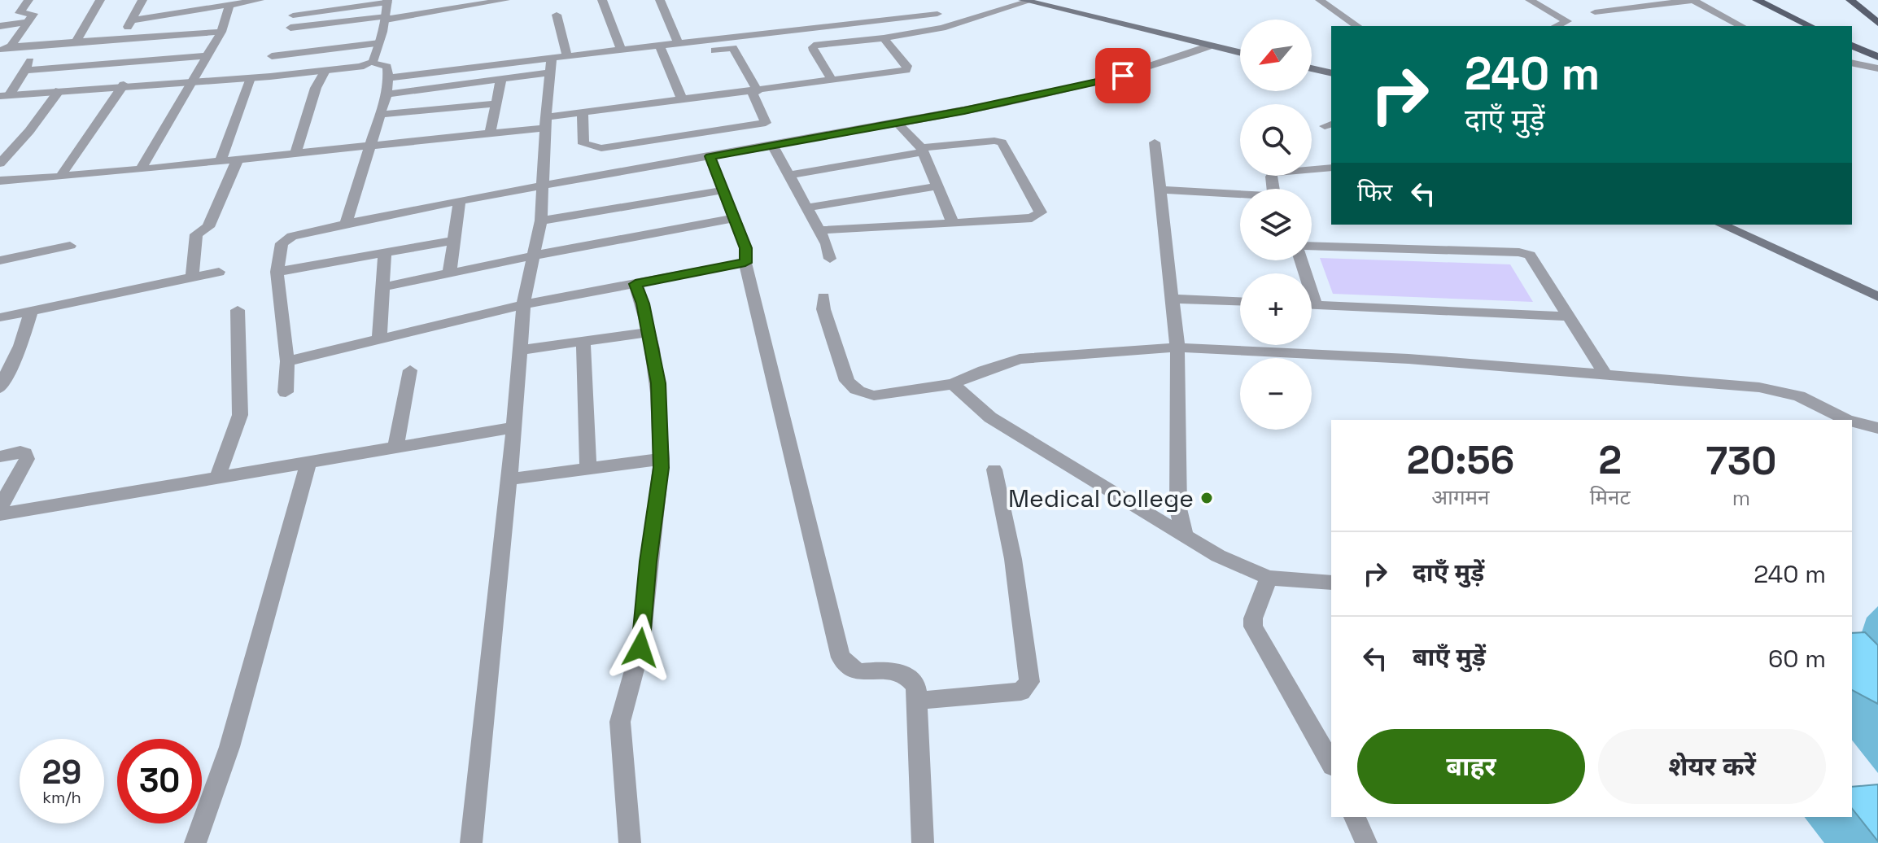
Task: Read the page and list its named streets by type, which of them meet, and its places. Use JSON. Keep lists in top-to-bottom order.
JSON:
{
  "places": ["Medical College"],
  "north": "bottom left",
  "page": {
    "map_buttons": ["+", "−"],
    "turn": ["240 m", "दाएँ मुड़ें"],
    "then": "फिर",
    "eta": [
      "20:56",
      "आगमन",
      "2",
      "मिनट",
      "730",
      "m"
    ],
    "list": [
      {
        "name": "दाएँ मुड़ें",
        "value": "240 m"
      },
      {
        "name": "बाएँ मुड़ें",
        "value": "60 m"
      }
    ],
    "buttons": ["बाहर", "शेयर करें"],
    "speed": "29 km/h",
    "limit": "30"
  }
}
